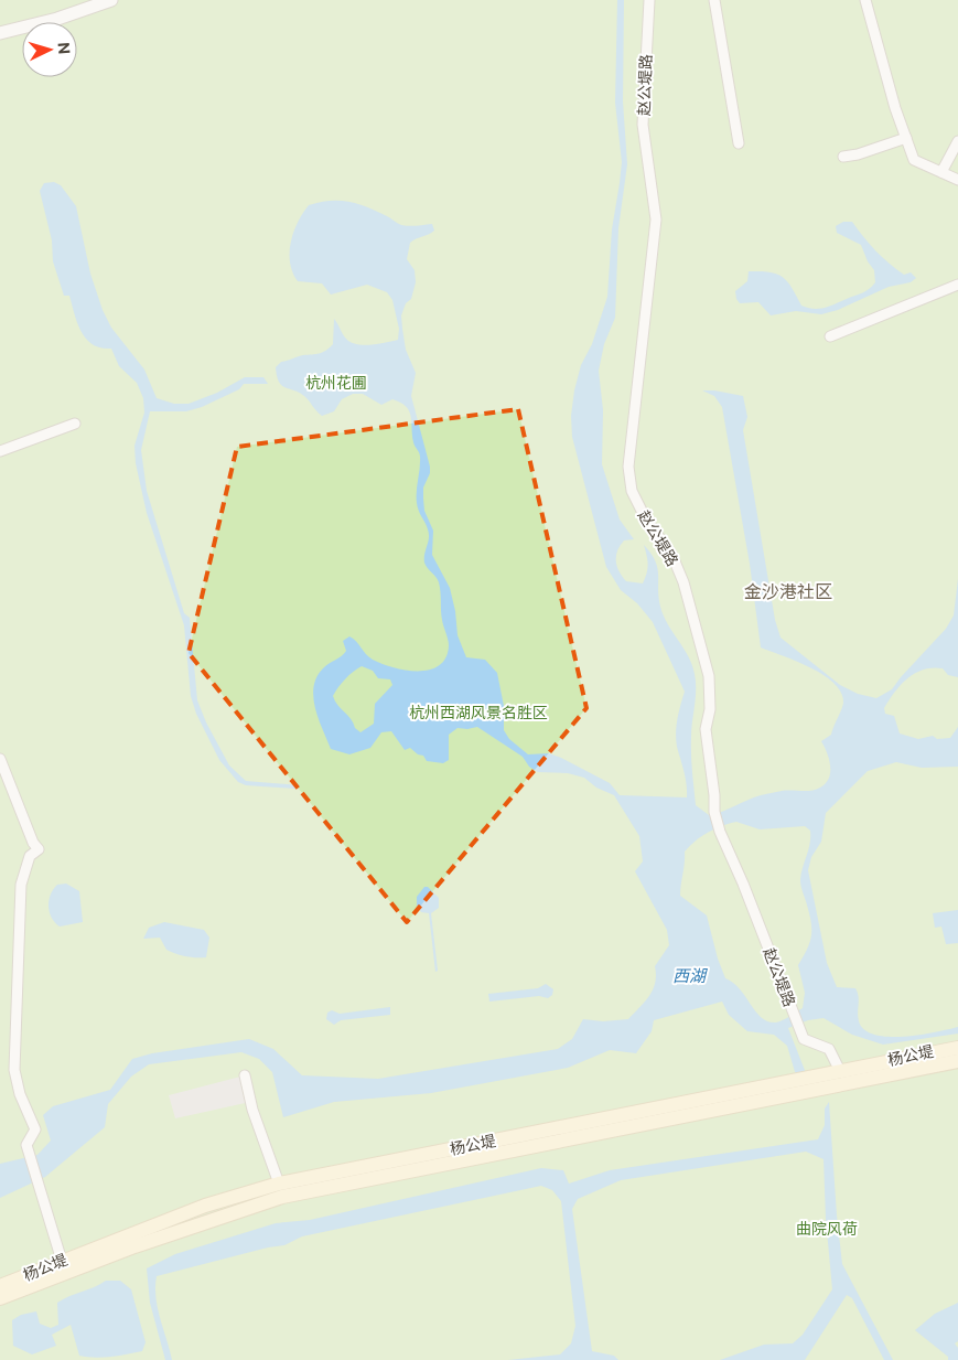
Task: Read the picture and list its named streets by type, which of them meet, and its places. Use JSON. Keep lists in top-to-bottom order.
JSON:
{
  "streets": {
    "main road": ["杨公堤"],
    "street": ["赵公堤路"]
  },
  "crossings": [
    ["赵公堤路", "杨公堤"]
  ],
  "districts": ["金沙港社区"],
  "water": ["西湖"],
  "parks": ["杭州花圃", "杭州西湖风景名胜区", "曲院风荷"],
  "north": "right"
}
